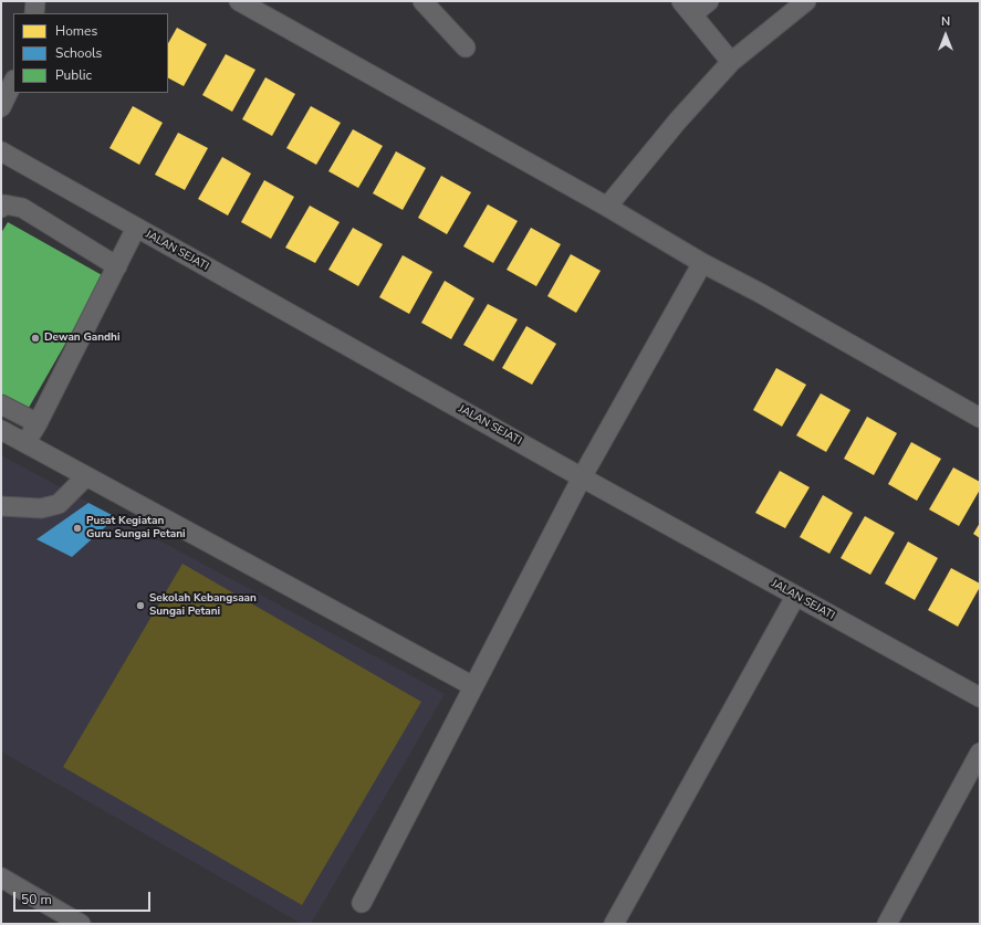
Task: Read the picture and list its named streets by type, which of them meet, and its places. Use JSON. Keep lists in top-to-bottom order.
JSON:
{
  "streets": {
    "street": ["JALAN SEJATI"]
  },
  "places": ["Dewan Gandhi", "Pusat Kegiatan Guru Sungai Petani", "Sekolah Kebangsaan Sungai Petani"],
  "legend": ["Homes", "Schools", "Public"],
  "scale_bar": "50 m",
  "north": "top"
}
